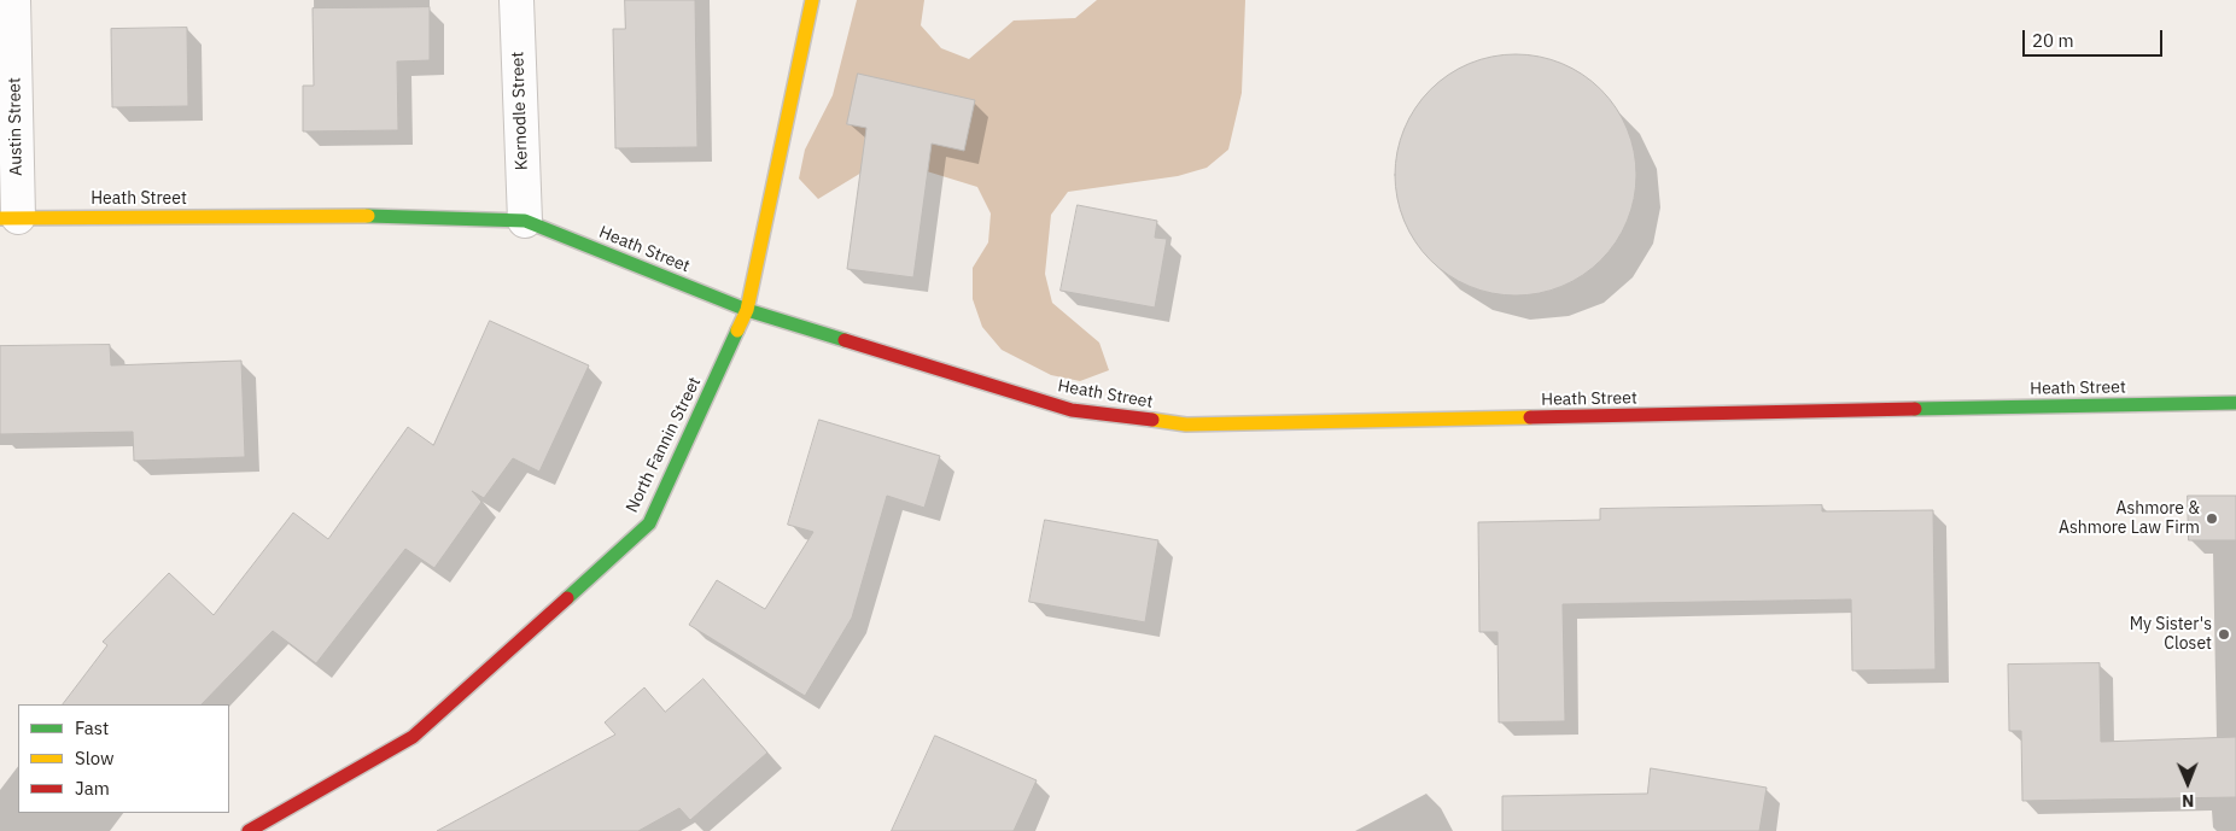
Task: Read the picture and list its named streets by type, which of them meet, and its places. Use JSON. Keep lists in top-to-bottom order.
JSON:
{
  "streets": {
    "street": [
      "Kernodle Street",
      "Austin Street",
      "Heath Street",
      "North Fannin Street"
    ]
  },
  "crossings": [
    ["Kernodle Street", "Heath Street"],
    ["Austin Street", "Heath Street"],
    ["Heath Street", "North Fannin Street"]
  ],
  "places": ["Ashmore & Ashmore Law Firm", "My Sister's Closet"],
  "legend": ["Fast", "Slow", "Jam"],
  "scale_bar": "20 m",
  "north": "bottom"
}
